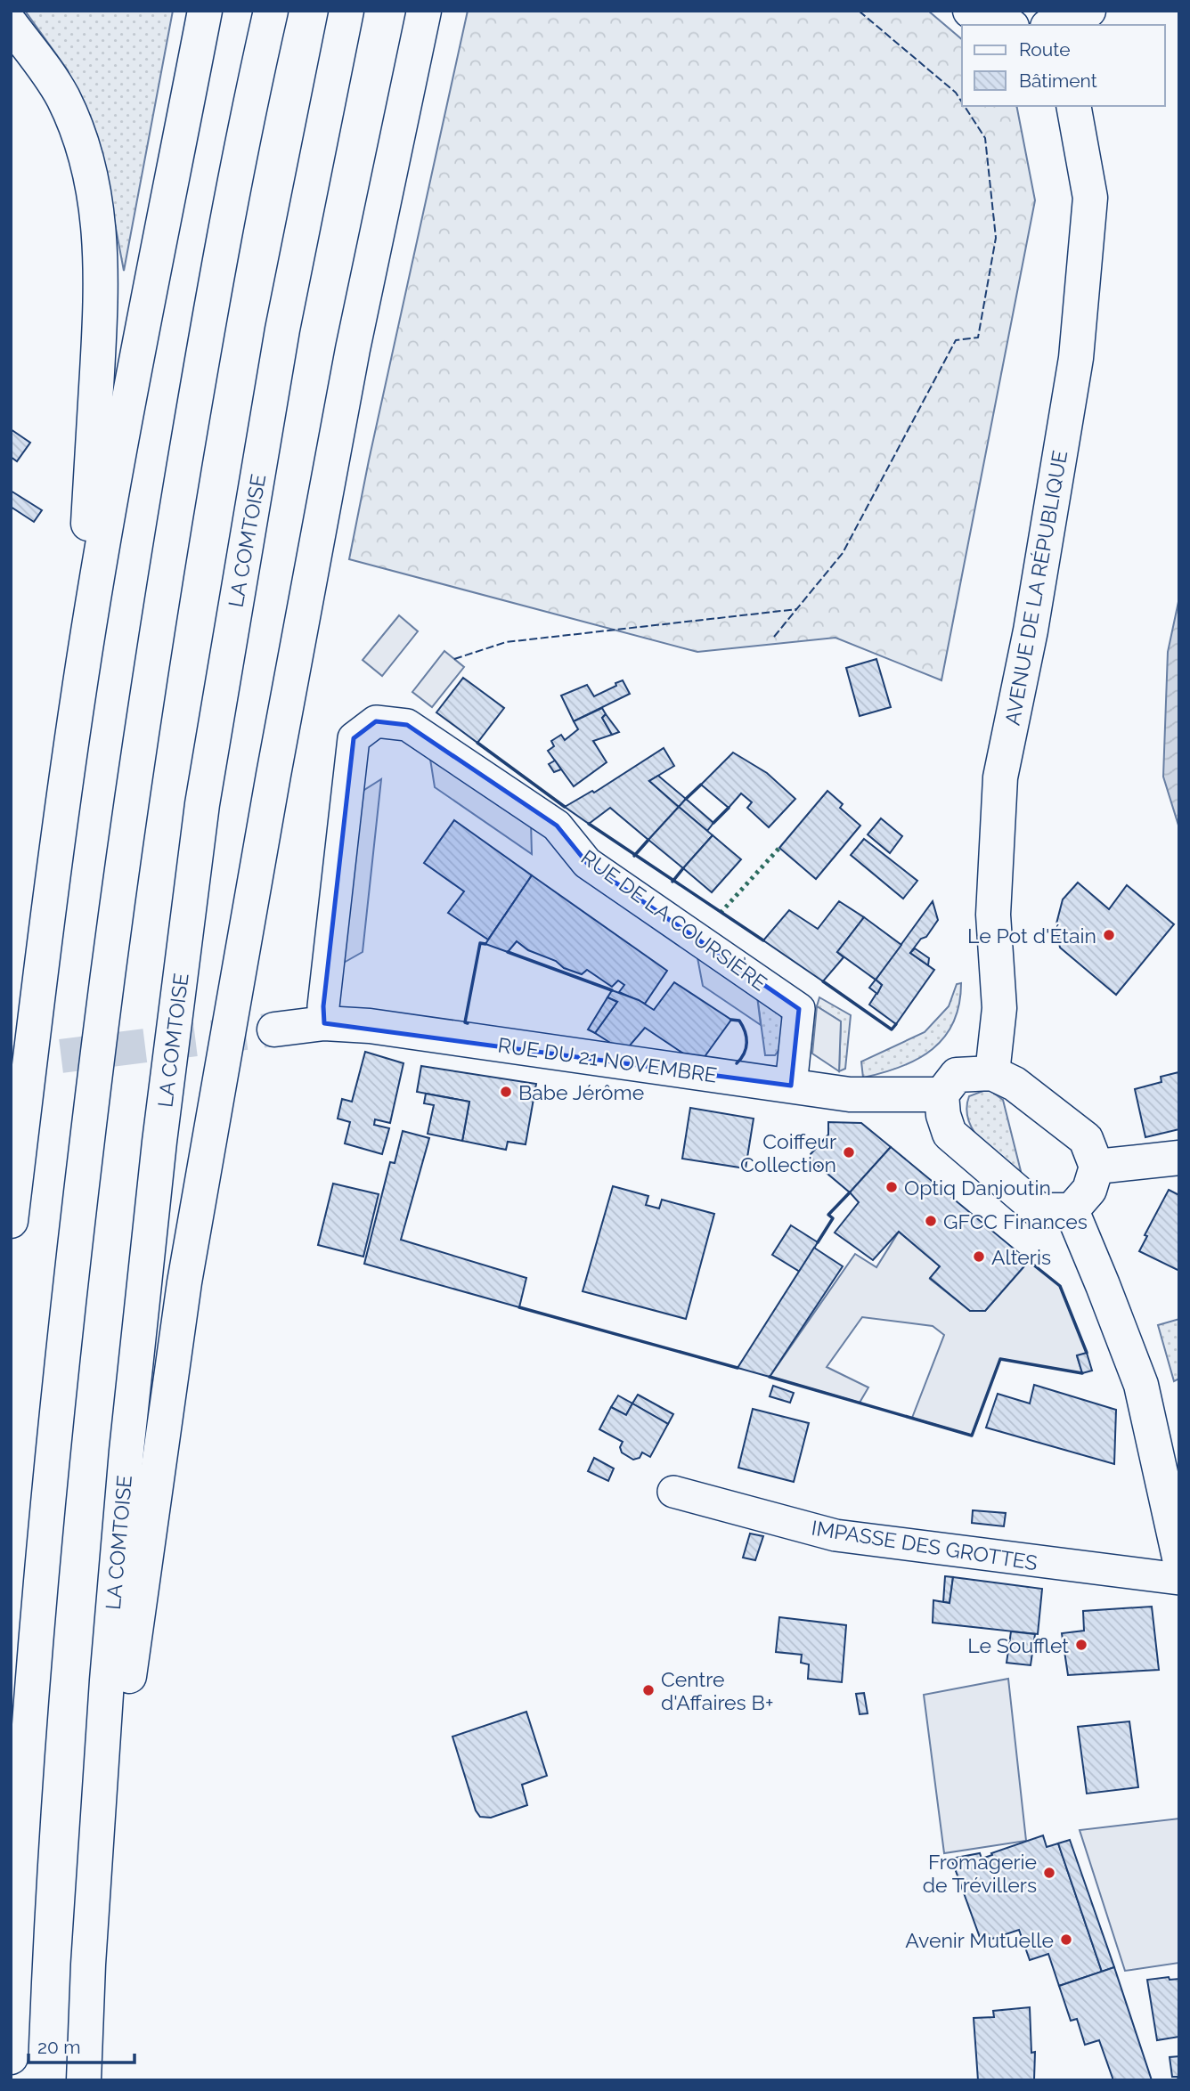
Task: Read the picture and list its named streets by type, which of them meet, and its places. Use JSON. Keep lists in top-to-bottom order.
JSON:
{
  "streets": {
    "main road": ["LA COMTOISE", "AVENUE DE LA RÉPUBLIQUE", "RUE DU 21 NOVEMBRE"],
    "street": ["RUE DE LA COURSIÈRE", "IMPASSE DES GROTTES"]
  },
  "crossings": [
    ["RUE DE LA COURSIÈRE", "RUE DU 21 NOVEMBRE"]
  ],
  "places": [
    "Le Pot d'Étain",
    "Babe Jérôme",
    "Coiffeur Collection",
    "Optiq Danjoutin",
    "GFCC Finances",
    "Alteris",
    "Le Soufflet",
    "Centre d'Affaires B+",
    "Fromagerie de Trévillers",
    "Avenir Mutuelle"
  ],
  "legend": ["Route", "Bâtiment"],
  "scale_bar": "20 m"
}
